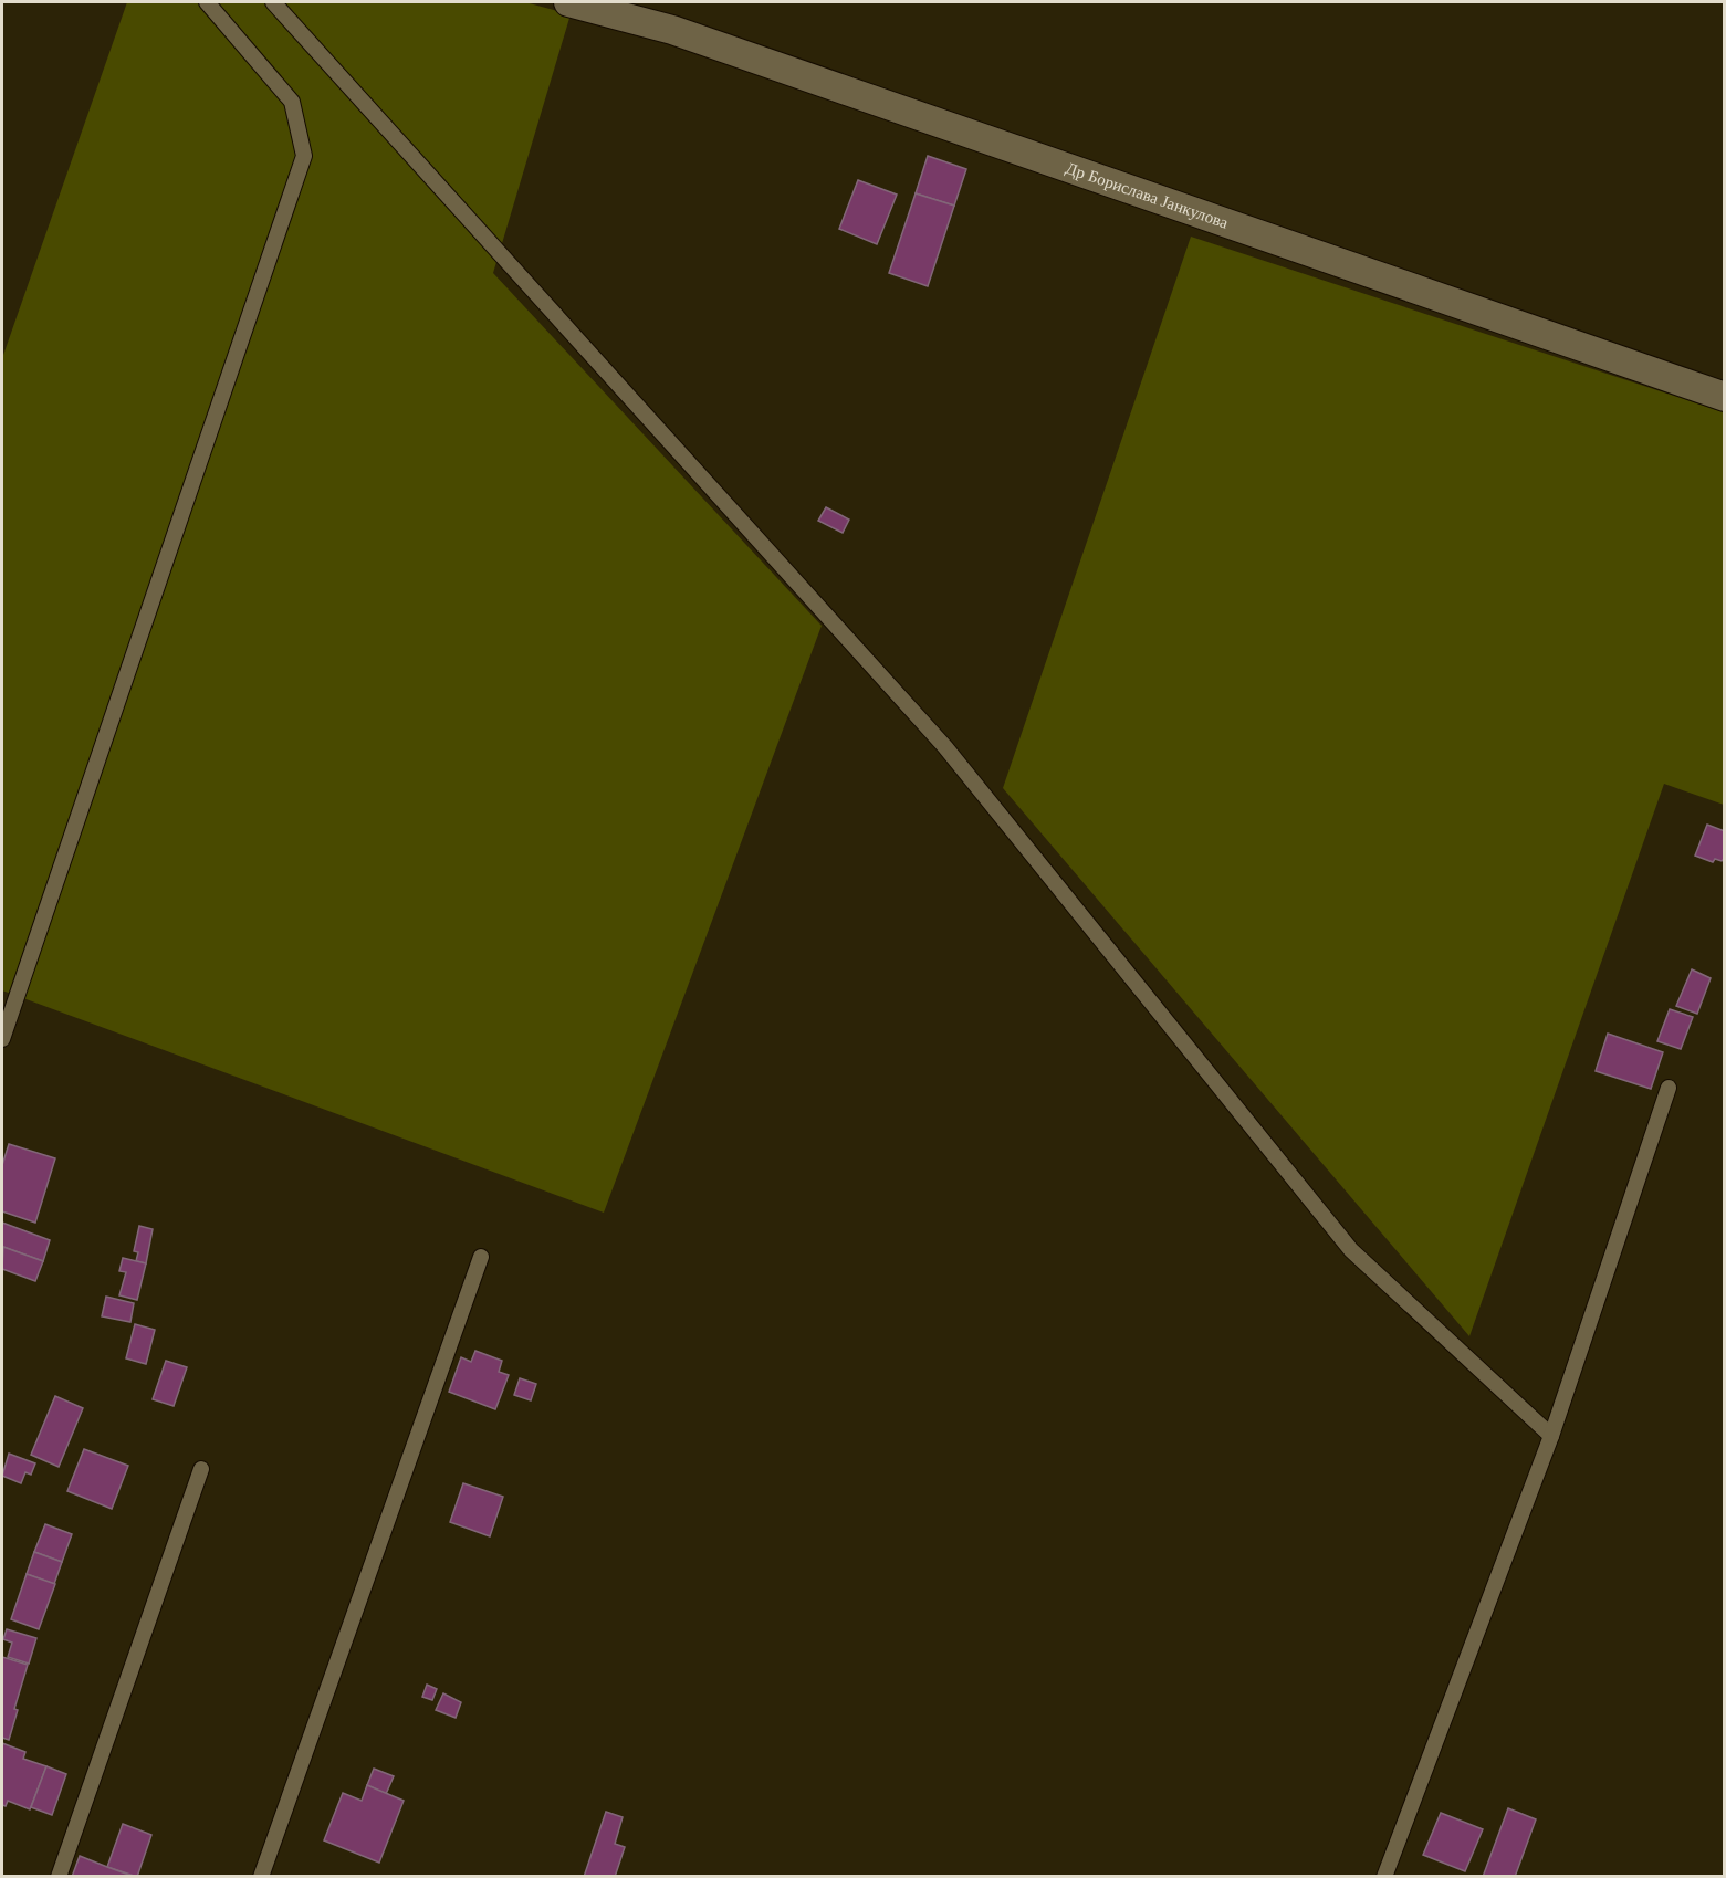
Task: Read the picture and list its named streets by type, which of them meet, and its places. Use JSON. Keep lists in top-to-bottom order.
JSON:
{
  "streets": {
    "street": ["Др Борислава Јанкулова"]
  }
}
